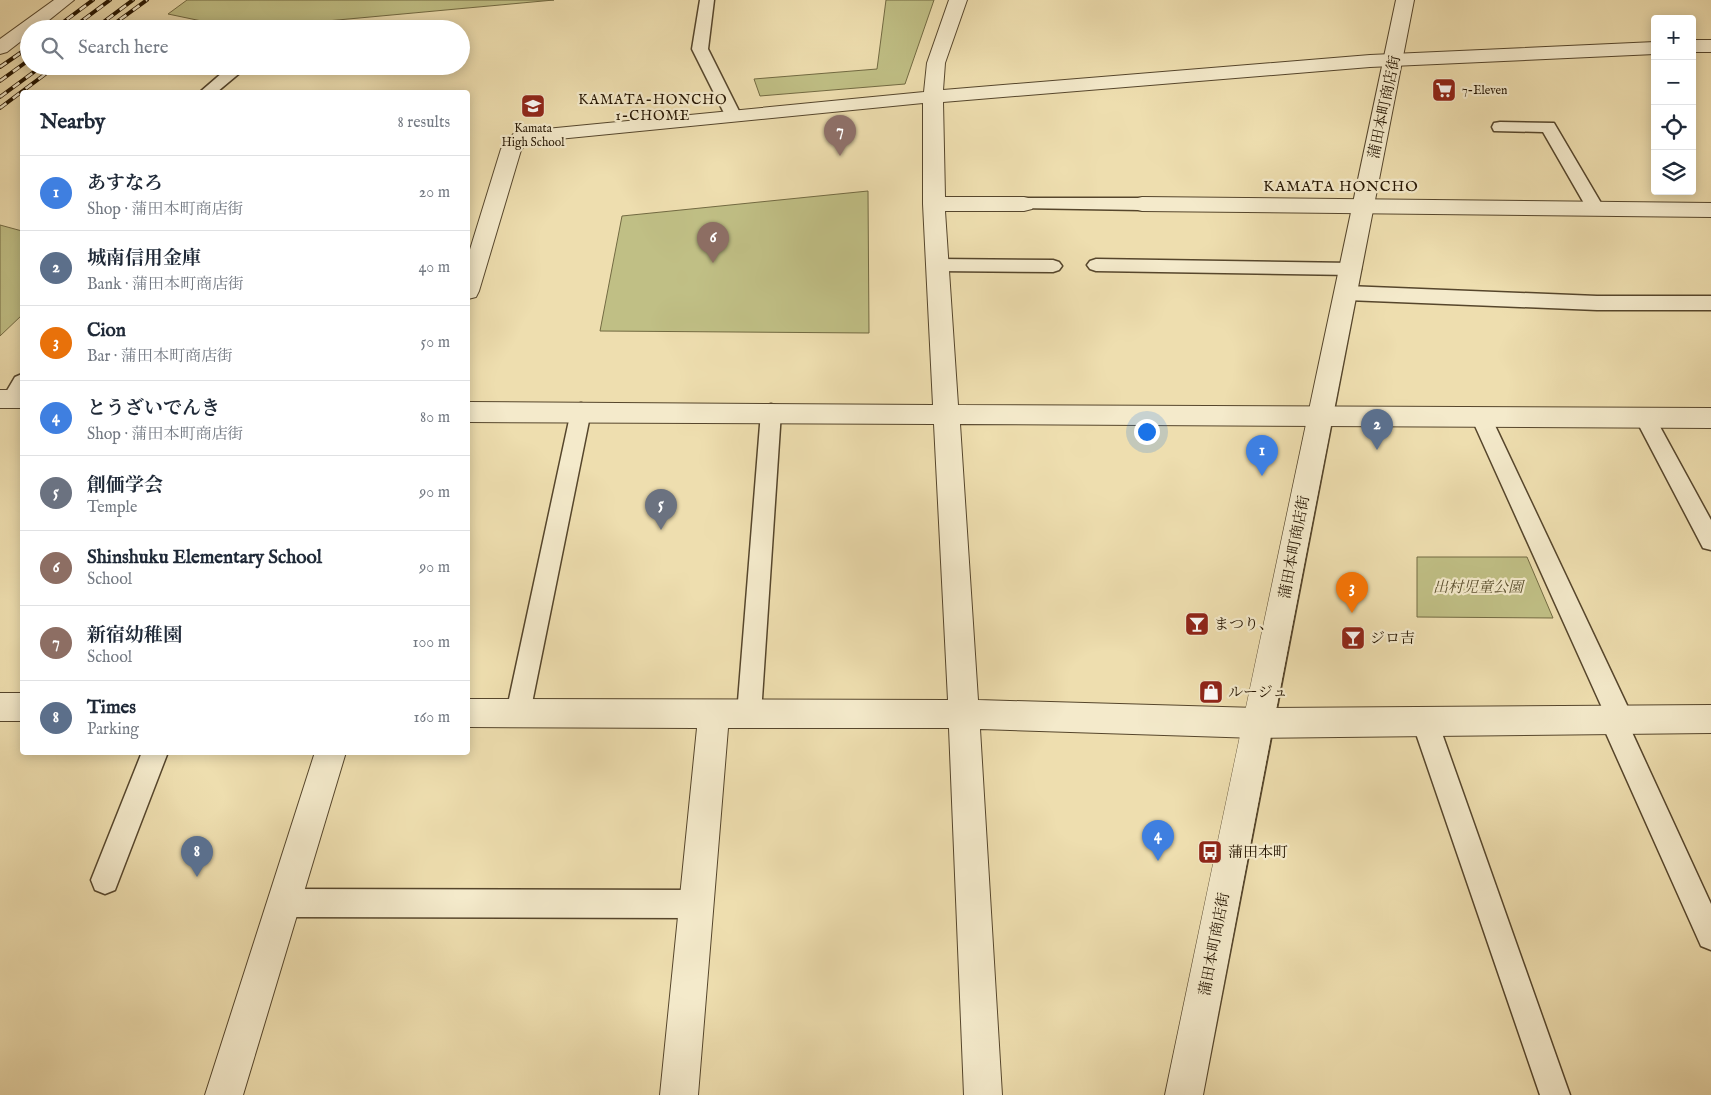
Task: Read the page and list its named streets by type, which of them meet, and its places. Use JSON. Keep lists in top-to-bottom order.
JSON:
{
  "streets": {
    "street": ["蒲田本町商店街"]
  },
  "districts": ["KAMATA-HONCHO 1-CHOME", "KAMATA HONCHO"],
  "parks": ["出村児童公園"],
  "places": {
    "supermarket": ["7-Eleven"],
    "school or university": ["Kamata High School"],
    "bar": ["まつり、", "ジロ吉"],
    "shop": ["ルージュ"],
    "bus stop": ["蒲田本町"]
  },
  "page": {
    "map_buttons": ["+", "−"],
    "search": "Search here",
    "heading": ["Nearby", "8 results"],
    "pins": [
      "7",
      "6",
      "2",
      "1",
      "5",
      "3",
      "4",
      "8"
    ],
    "list": [
      {
        "mark": "1",
        "name": "あすなろ",
        "note": "Shop · 蒲田本町商店街",
        "value": "20 m"
      },
      {
        "mark": "2",
        "name": "城南信用金庫",
        "note": "Bank · 蒲田本町商店街",
        "value": "40 m"
      },
      {
        "mark": "3",
        "name": "Cion",
        "note": "Bar · 蒲田本町商店街",
        "value": "50 m"
      },
      {
        "mark": "4",
        "name": "とうざいでんき",
        "note": "Shop · 蒲田本町商店街",
        "value": "80 m"
      },
      {
        "mark": "5",
        "name": "創価学会",
        "note": "Temple",
        "value": "90 m"
      },
      {
        "mark": "6",
        "name": "Shinshuku Elementary School",
        "note": "School",
        "value": "90 m"
      },
      {
        "mark": "7",
        "name": "新宿幼稚園",
        "note": "School",
        "value": "100 m"
      },
      {
        "mark": "8",
        "name": "Times",
        "note": "Parking",
        "value": "160 m"
      }
    ]
  }
}
